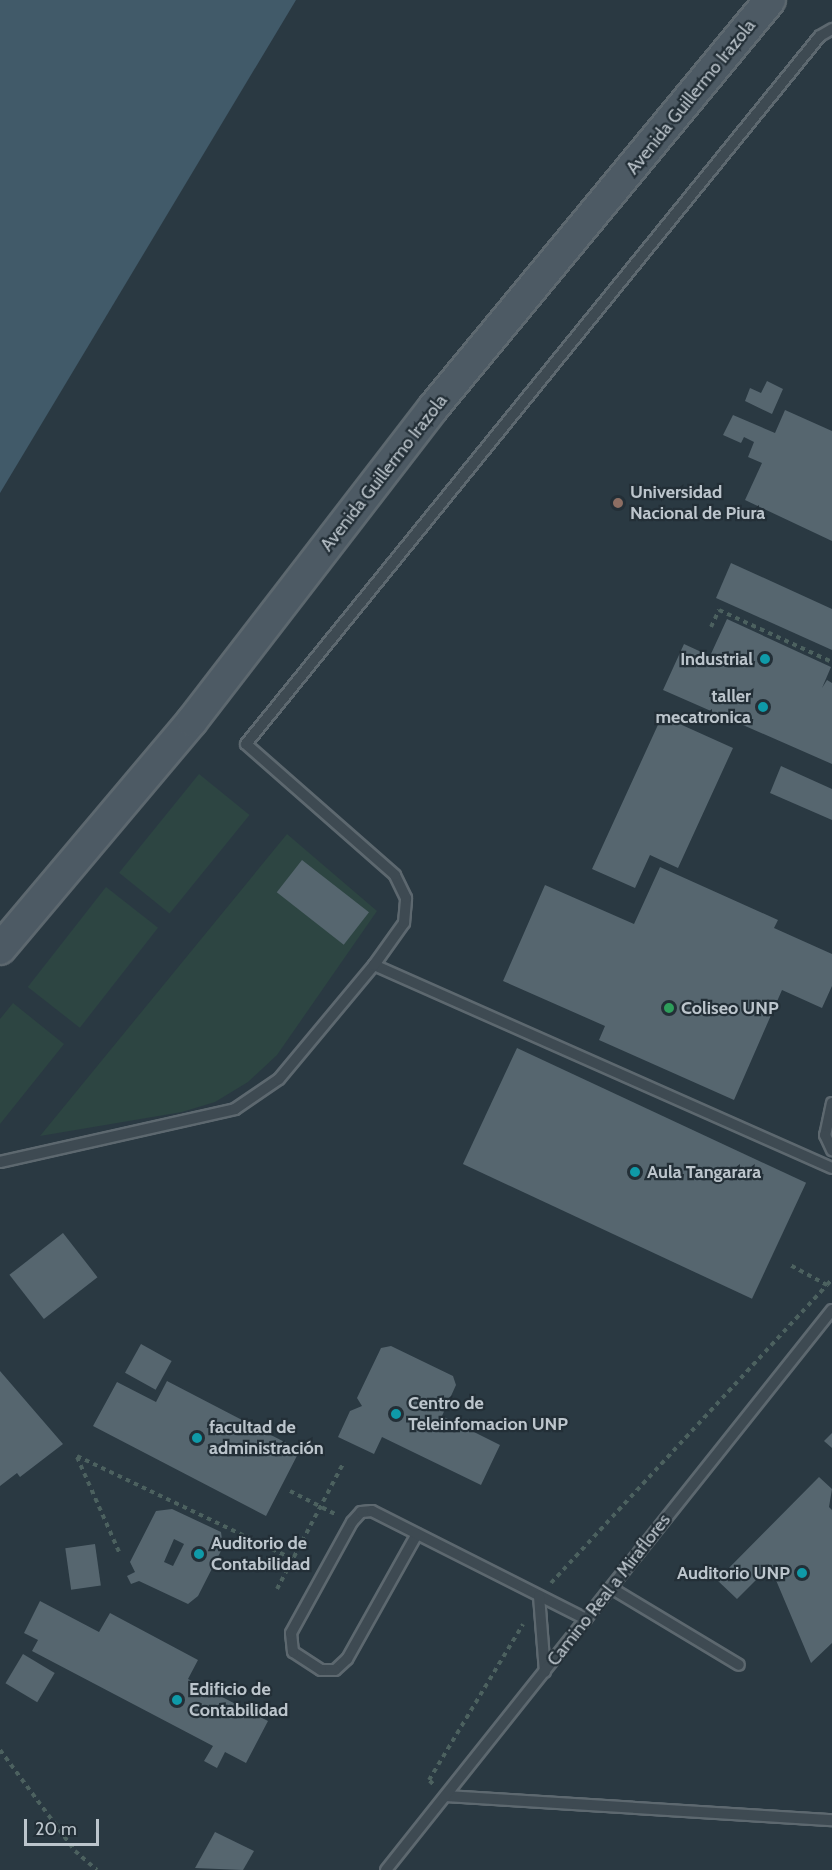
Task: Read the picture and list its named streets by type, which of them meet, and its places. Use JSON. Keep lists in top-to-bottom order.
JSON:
{
  "streets": {
    "main road": ["Avenida Guillermo Irazola"],
    "lane": ["Camino Real a Miraflores"]
  },
  "places": [
    "Universidad Nacional de Piura",
    "Industrial",
    "taller mecatronica",
    "Coliseo UNP",
    "Aula Tangarara",
    "Centro de Teleinfomacion UNP",
    "facultad de administración",
    "Auditorio de Contabilidad",
    "Auditorio UNP",
    "Edificio de Contabilidad"
  ],
  "scale_bar": "20 m"
}
